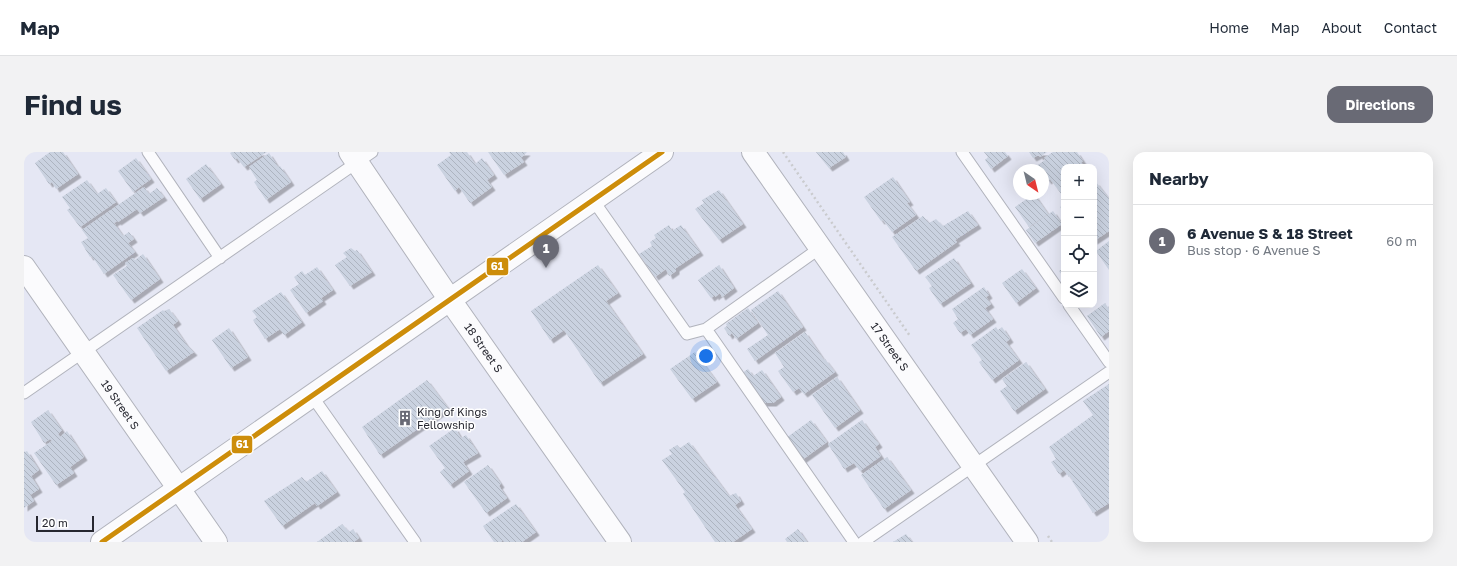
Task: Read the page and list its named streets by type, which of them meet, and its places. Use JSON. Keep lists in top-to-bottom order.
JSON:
{
  "streets": {
    "street": ["17 Street S", "18 Street S", "19 Street S"]
  },
  "places": {
    "building": ["King of Kings Fellowship"]
  },
  "lines": ["transit line 61"],
  "scale_bar": "20 m",
  "north": "bottom right",
  "page": {
    "header": "Map",
    "nav": [
      "Home",
      "Map",
      "About",
      "Contact"
    ],
    "buttons": "Directions",
    "title": "Find us",
    "heading": "Nearby",
    "map_buttons": ["+", "−"],
    "list": [
      {
        "mark": "1",
        "name": "6 Avenue S & 18 Street",
        "note": "Bus stop · 6 Avenue S",
        "value": "60 m"
      }
    ],
    "pins": "1",
    "scale": "20 m"
  }
}
